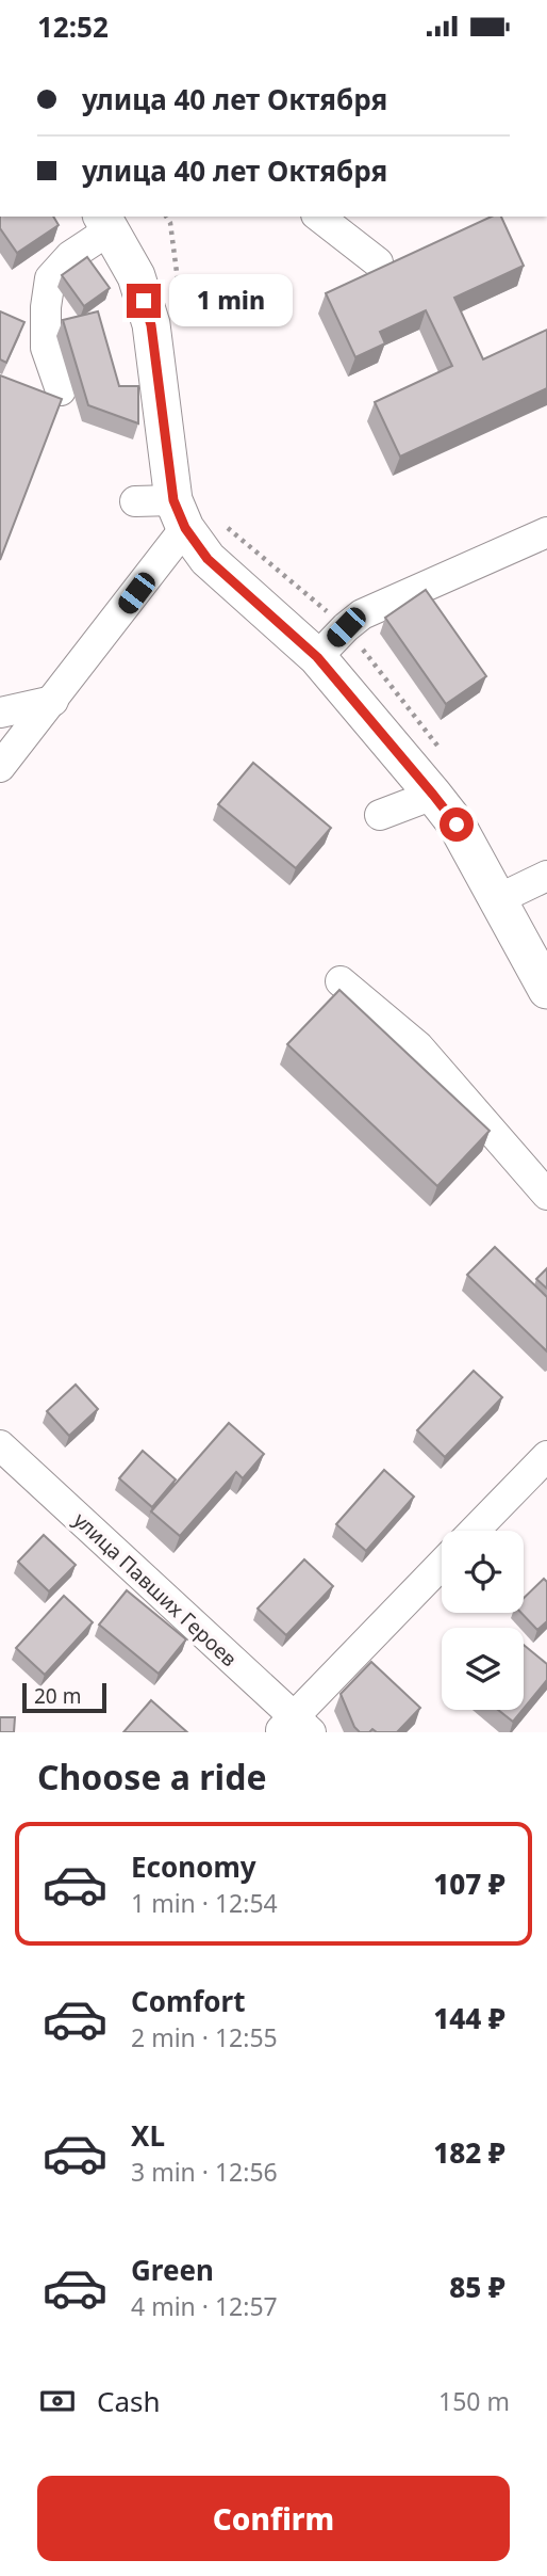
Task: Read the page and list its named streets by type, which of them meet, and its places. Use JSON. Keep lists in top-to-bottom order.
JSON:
{
  "streets": {
    "street": ["улица Павших Героев"]
  },
  "scale_bar": "20 m",
  "page": {
    "status": "12:52",
    "banner": ["улица 40 лет Октября", "улица 40 лет Октября"],
    "bubble": "1 min",
    "scale": "20 m",
    "heading": "Choose a ride",
    "list": [
      {
        "name": "Economy",
        "note": "1 min · 12:54",
        "value": "107 ₽"
      },
      {
        "name": "Comfort",
        "note": "2 min · 12:55",
        "value": "144 ₽"
      },
      {
        "name": "XL",
        "note": "3 min · 12:56",
        "value": "182 ₽"
      },
      {
        "name": "Green",
        "note": "4 min · 12:57",
        "value": "85 ₽"
      }
    ],
    "pay": ["Cash", "150 m"],
    "buttons": "Confirm"
  }
}
